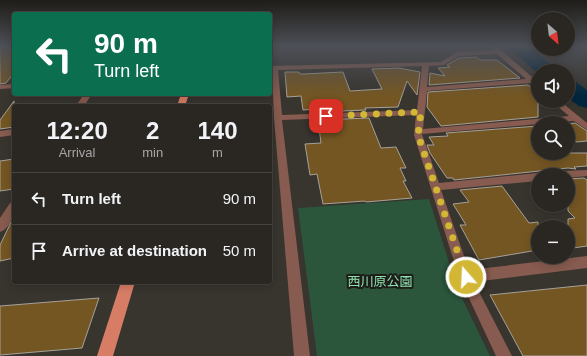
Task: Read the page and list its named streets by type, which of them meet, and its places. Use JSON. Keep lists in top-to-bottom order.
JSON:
{
  "parks": ["西川原公園"],
  "north": "bottom right",
  "page": {
    "map_buttons": ["+", "−"],
    "turn": ["90 m", "Turn left"],
    "eta": [
      "12:20",
      "Arrival",
      "2",
      "min",
      "140",
      "m"
    ],
    "list": [
      {
        "name": "Turn left",
        "value": "90 m"
      },
      {
        "name": "Arrive at destination",
        "value": "50 m"
      }
    ]
  }
}
